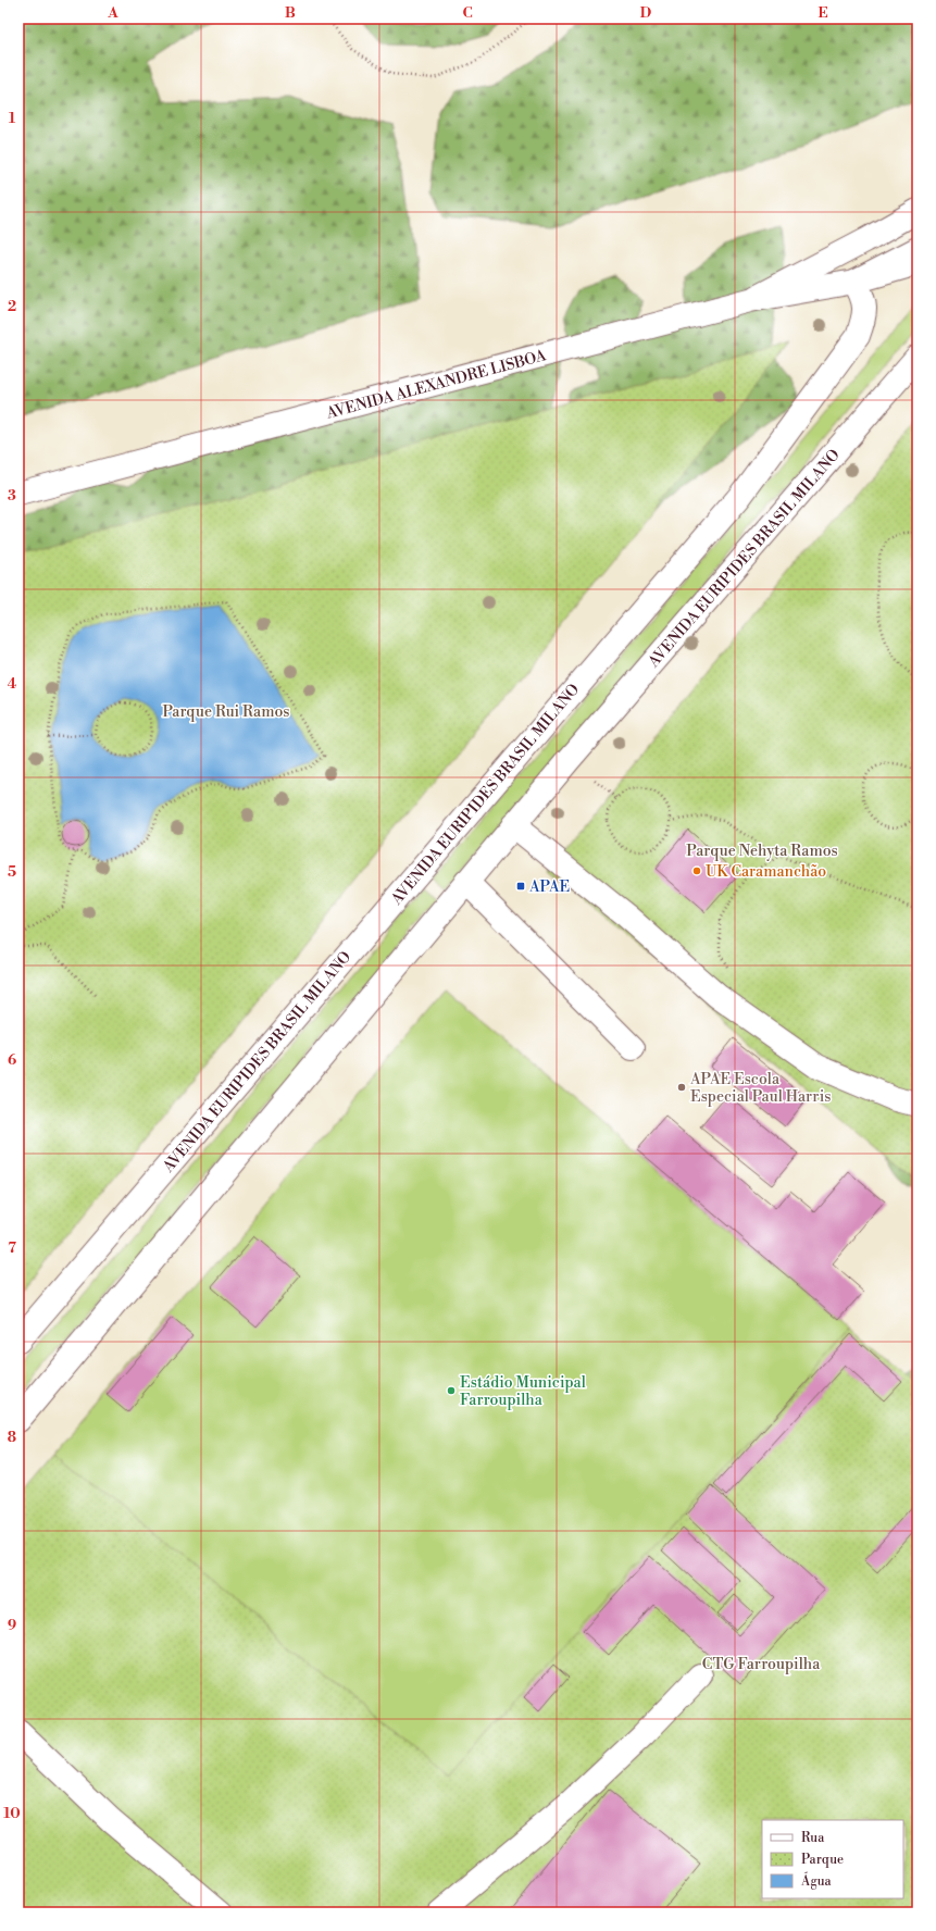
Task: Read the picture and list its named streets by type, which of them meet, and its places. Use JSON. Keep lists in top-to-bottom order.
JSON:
{
  "streets": {
    "main road": ["AVENIDA ALEXANDRE LISBOA", "AVENIDA EURIPIDES BRASIL MILANO"]
  },
  "crossings": [
    ["AVENIDA ALEXANDRE LISBOA", "AVENIDA EURIPIDES BRASIL MILANO"]
  ],
  "parks": ["Parque Rui Ramos", "Parque Nehyta Ramos", "CTG Farroupilha"],
  "places": {
    "other": ["UK Caramanchão", "APAE Escola Especial Paul Harris", "Estádio Municipal Farroupilha"],
    "transit": ["APAE"]
  },
  "legend": ["Rua", "Parque", "Água"],
  "grid": {
    "columns": [
      "A",
      "B",
      "C",
      "D",
      "E"
    ],
    "rows": [
      "1",
      "2",
      "3",
      "4",
      "5",
      "6",
      "7",
      "8",
      "9",
      "10"
    ]
  }
}
